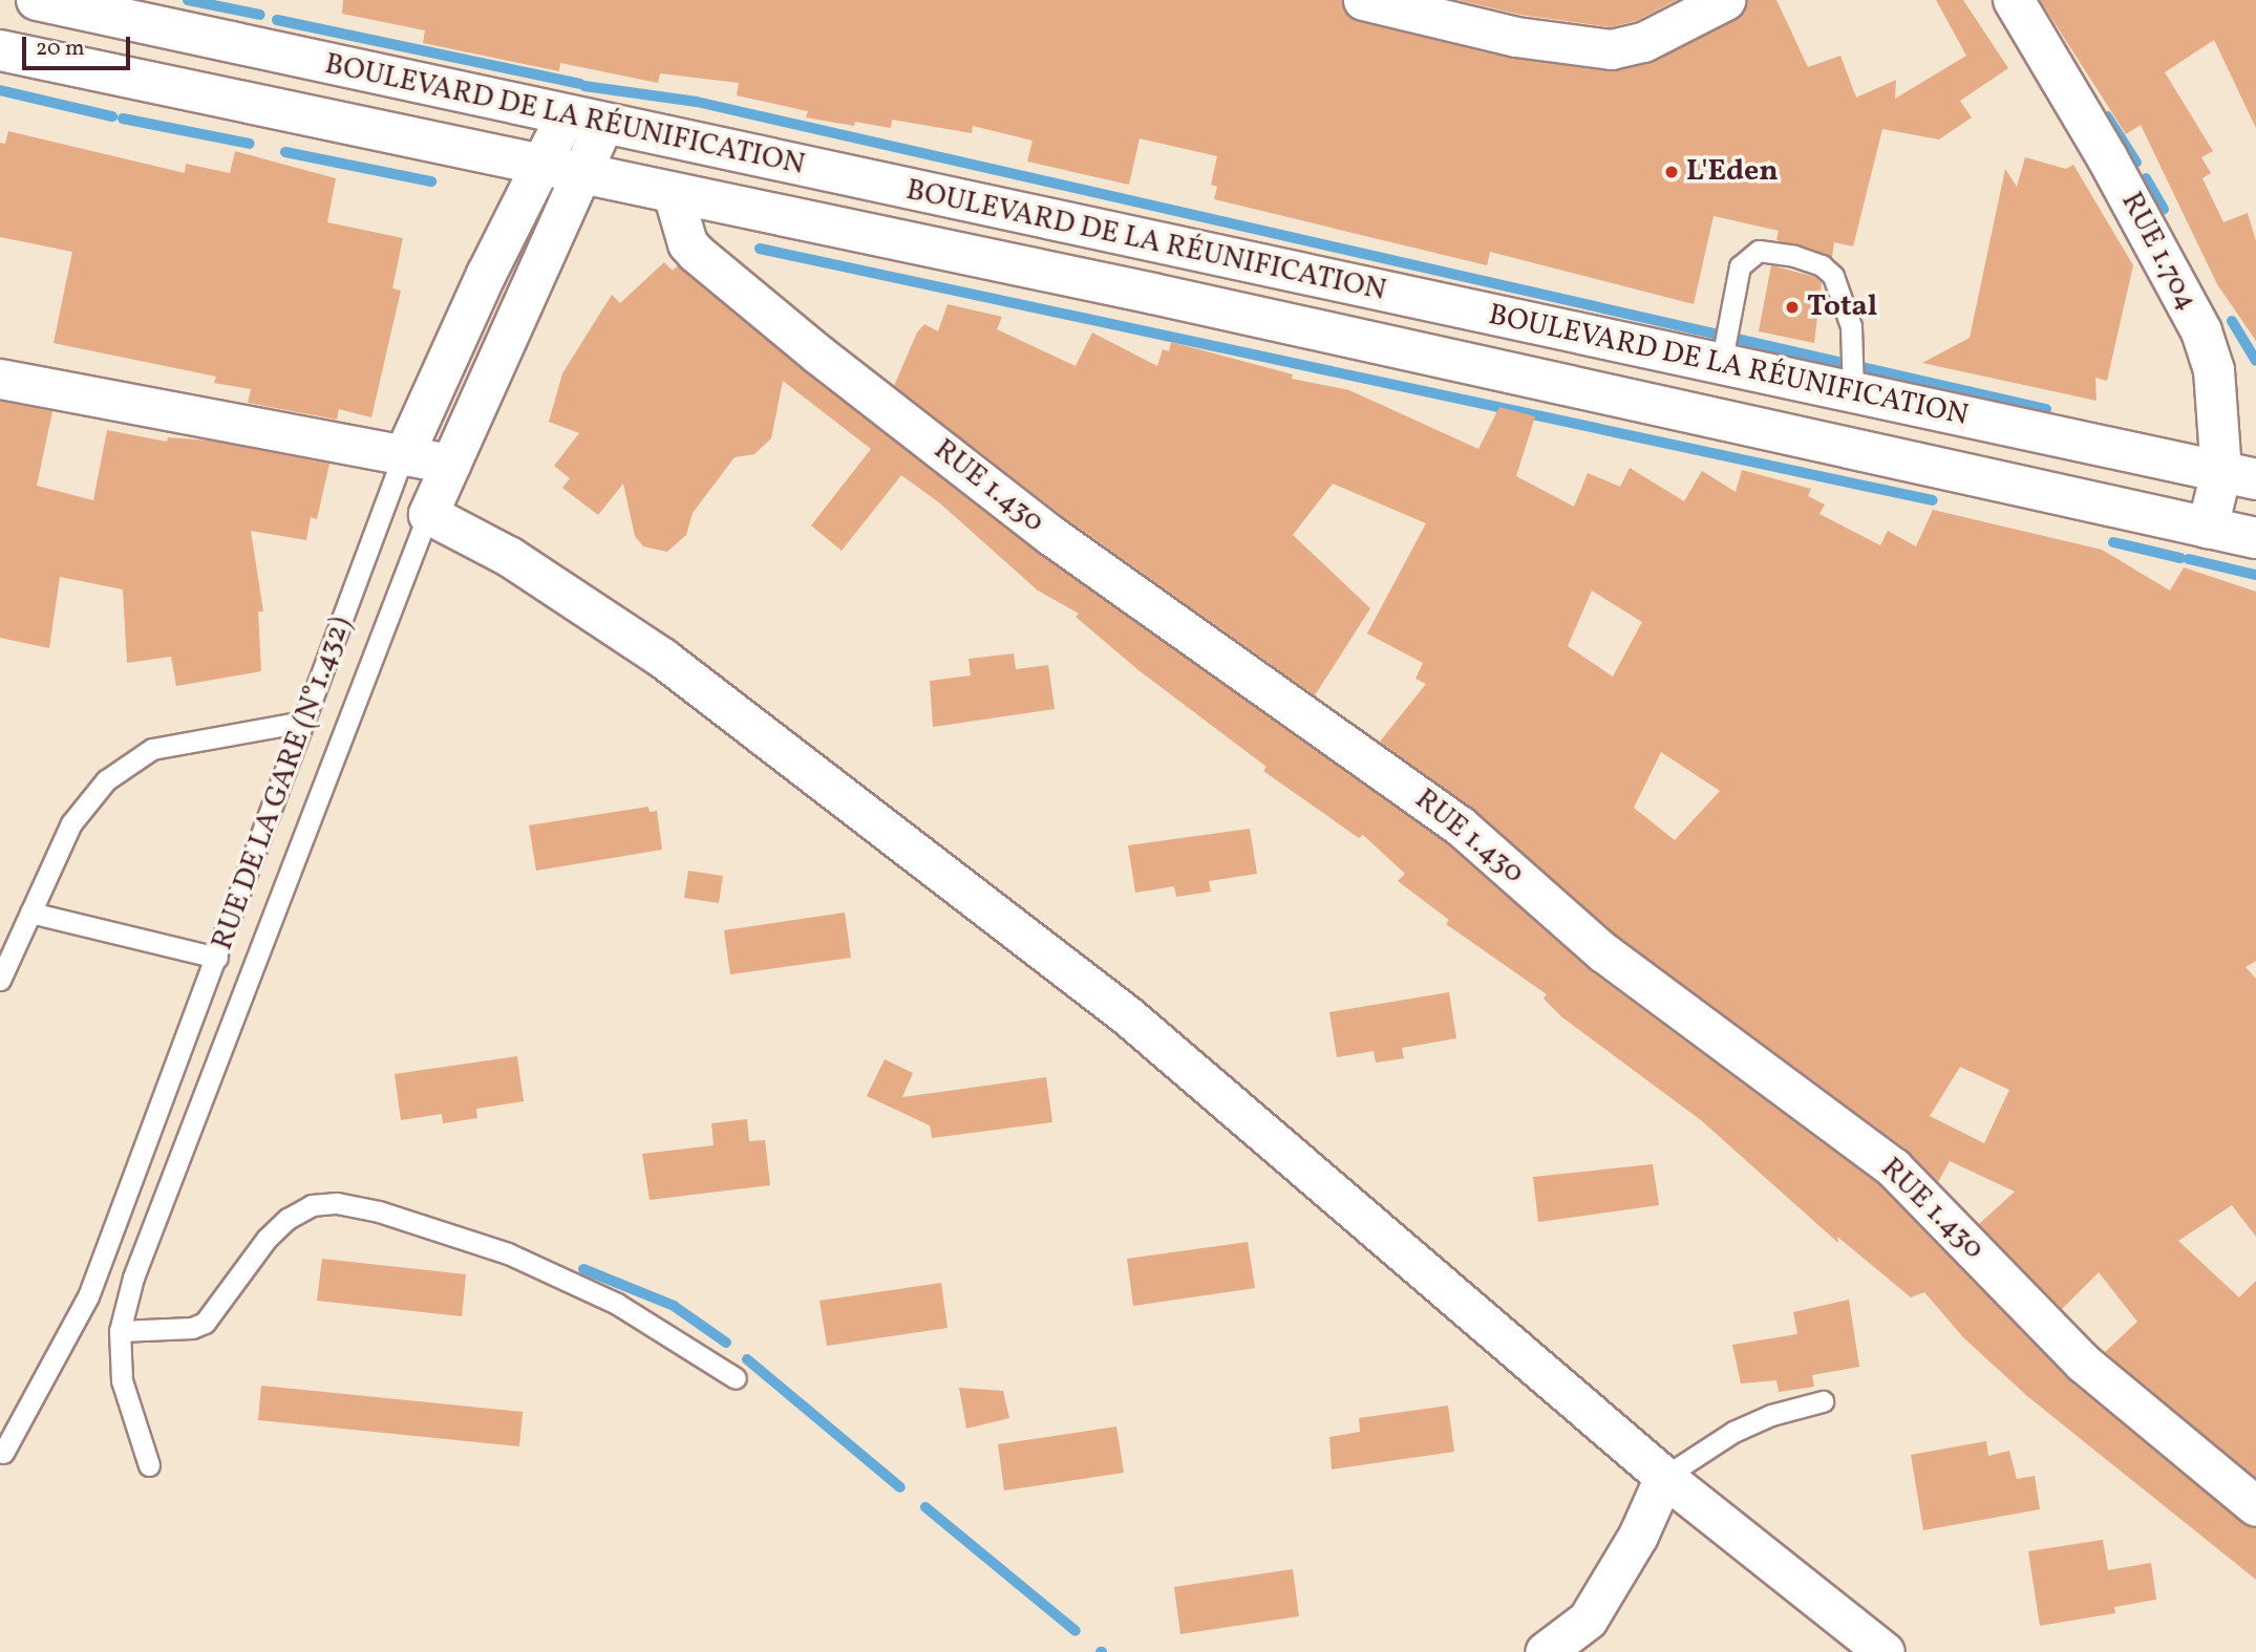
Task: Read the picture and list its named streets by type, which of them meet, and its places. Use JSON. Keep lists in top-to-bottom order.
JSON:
{
  "streets": {
    "main road": ["BOULEVARD DE LA RÉUNIFICATION", "RUE 1.704"],
    "street": ["RUE 1.430", "RUE DE LA GARE (N°1.432)"]
  },
  "crossings": [
    ["BOULEVARD DE LA RÉUNIFICATION", "RUE 1.704"],
    ["BOULEVARD DE LA RÉUNIFICATION", "RUE DE LA GARE (N°1.432)"]
  ],
  "places": ["L'Eden", "Total"],
  "scale_bar": "20 m"
}
